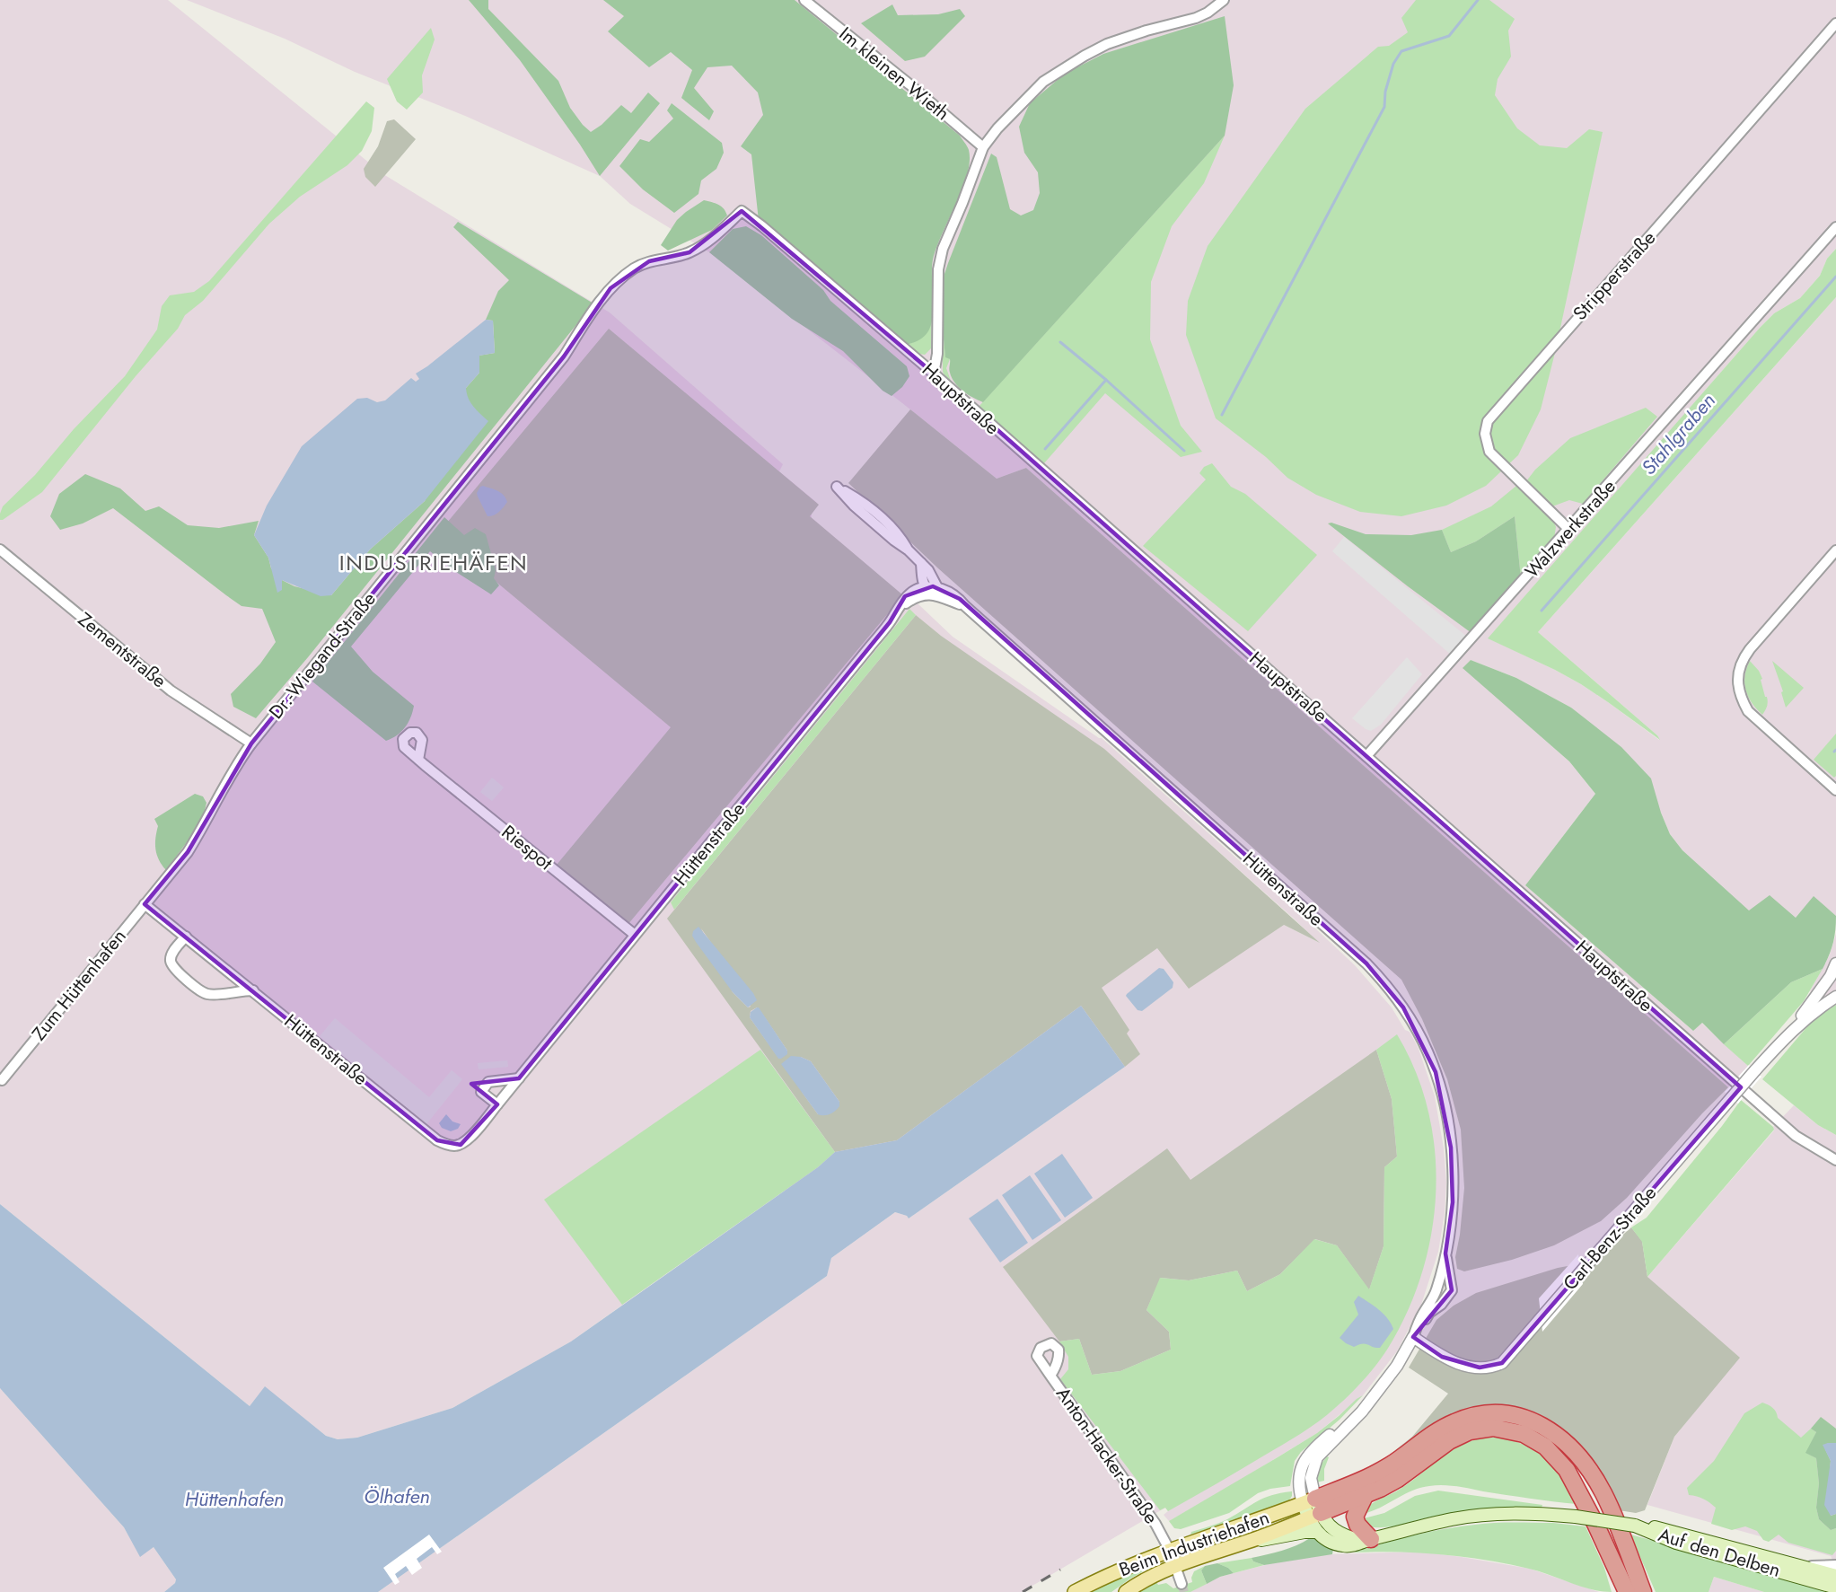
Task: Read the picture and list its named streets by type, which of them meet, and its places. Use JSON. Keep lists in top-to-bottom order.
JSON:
{
  "streets": {
    "main road": ["Beim Industriehafen", "Auf den Delben"],
    "street": [
      "Im kleinen Wieth",
      "Stripperstraße",
      "Hauptstraße",
      "Walzwerkstraße",
      "Zementstraße",
      "Dr.-Wiegand-Straße",
      "Hüttenstraße",
      "Riespot",
      "Zum Hüttenhafen",
      "Carl-Benz-Straße",
      "Anton-Hacker-Straße"
    ]
  },
  "crossings": [
    ["Stripperstraße", "Walzwerkstraße"],
    ["Hauptstraße", "Walzwerkstraße"],
    ["Hauptstraße", "Dr.-Wiegand-Straße"],
    ["Zementstraße", "Dr.-Wiegand-Straße"],
    ["Dr.-Wiegand-Straße", "Zum Hüttenhafen"],
    ["Hüttenstraße", "Riespot"],
    ["Hüttenstraße", "Zum Hüttenhafen"],
    ["Hüttenstraße", "Carl-Benz-Straße"],
    ["Hüttenstraße", "Beim Industriehafen"],
    ["Anton-Hacker-Straße", "Beim Industriehafen"]
  ],
  "districts": ["INDUSTRIEHÄFEN"],
  "water": ["Stahlgraben", "Ölhafen", "Hüttenhafen"]
}
